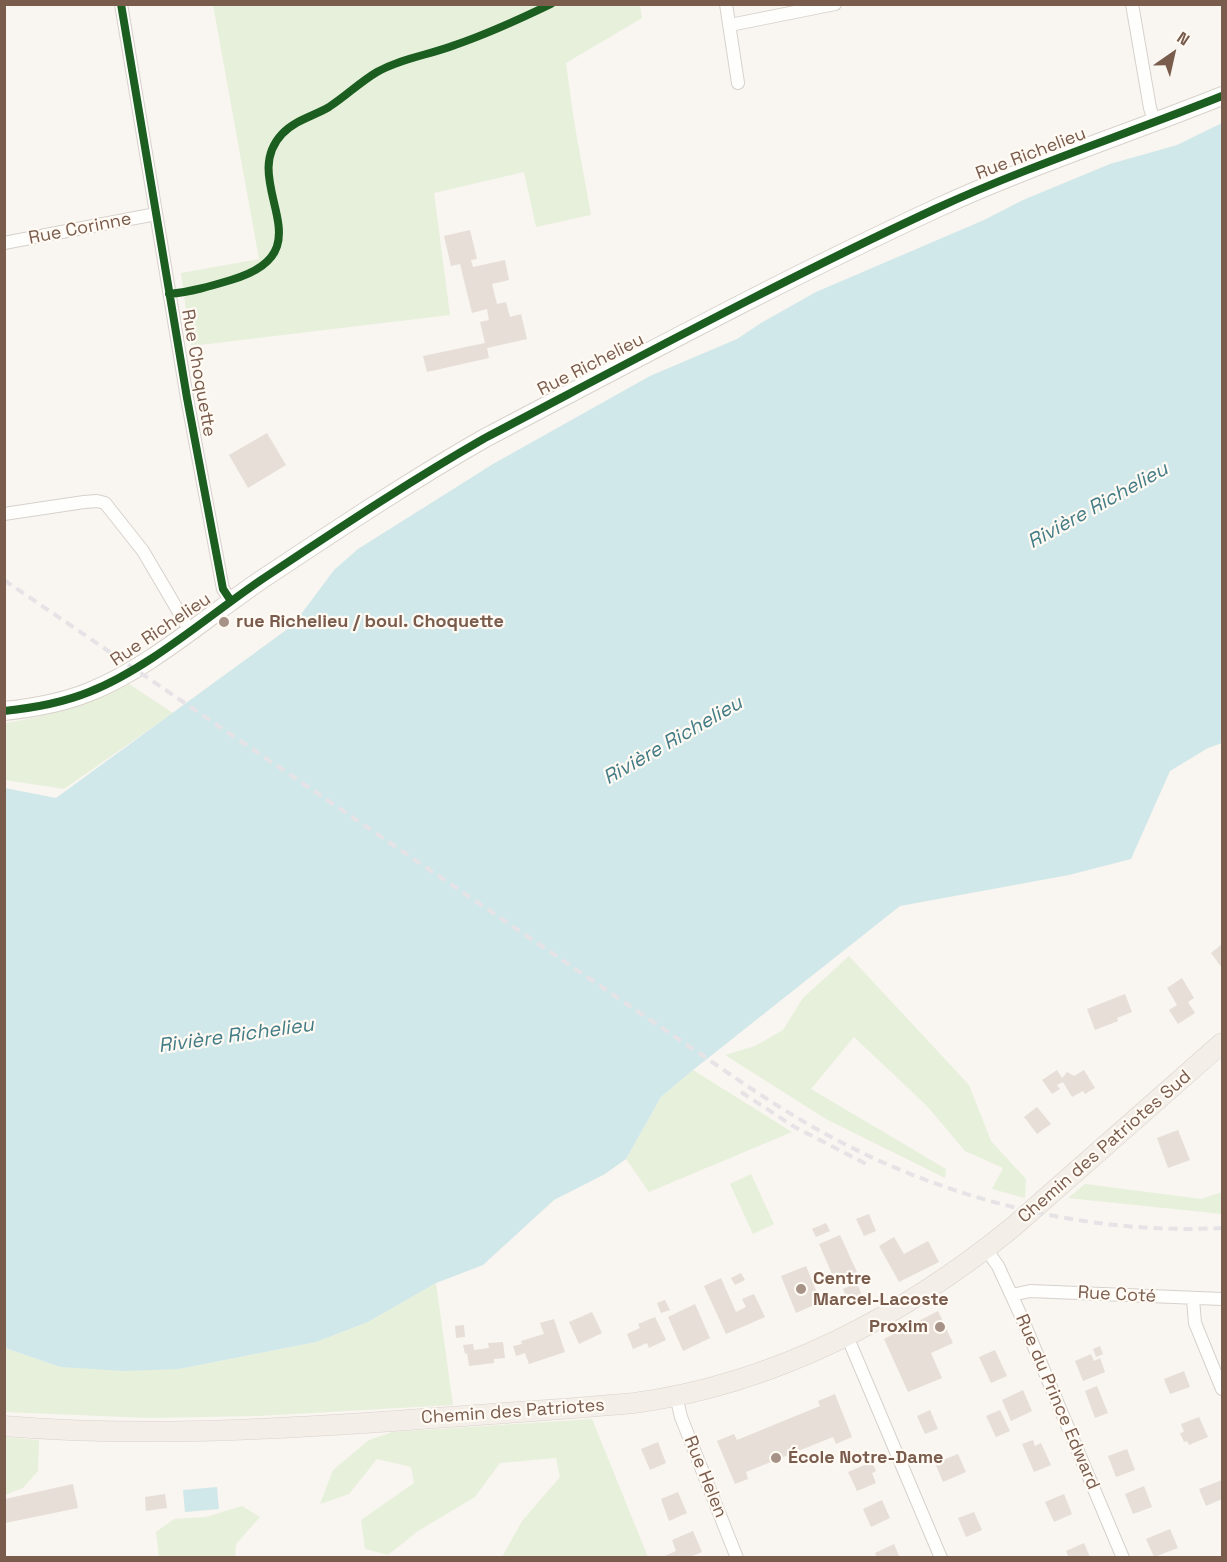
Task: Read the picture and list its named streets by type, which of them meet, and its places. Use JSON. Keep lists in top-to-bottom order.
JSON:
{
  "streets": {
    "main road": ["Rue Richelieu", "Chemin des Patriotes Sud", "Chemin des Patriotes"],
    "street": [
      "Rue Corinne",
      "Rue Choquette",
      "Rue Coté",
      "Rue du Prince Edward",
      "Rue Helen"
    ]
  },
  "crossings": [
    ["Rue Richelieu", "Rue Choquette"],
    ["Rue Corinne", "Rue Choquette"],
    ["Chemin des Patriotes Sud", "Rue du Prince Edward"],
    ["Chemin des Patriotes Sud", "Chemin des Patriotes"],
    ["Rue Coté", "Rue du Prince Edward"],
    ["Rue du Prince Edward", "Chemin des Patriotes"],
    ["Chemin des Patriotes", "Rue Helen"]
  ],
  "water": ["Rivière Richelieu"],
  "places": [
    "rue Richelieu / boul. Choquette",
    "Centre Marcel-Lacoste",
    "Proxim",
    "École Notre-Dame"
  ],
  "north": "top right"
}
